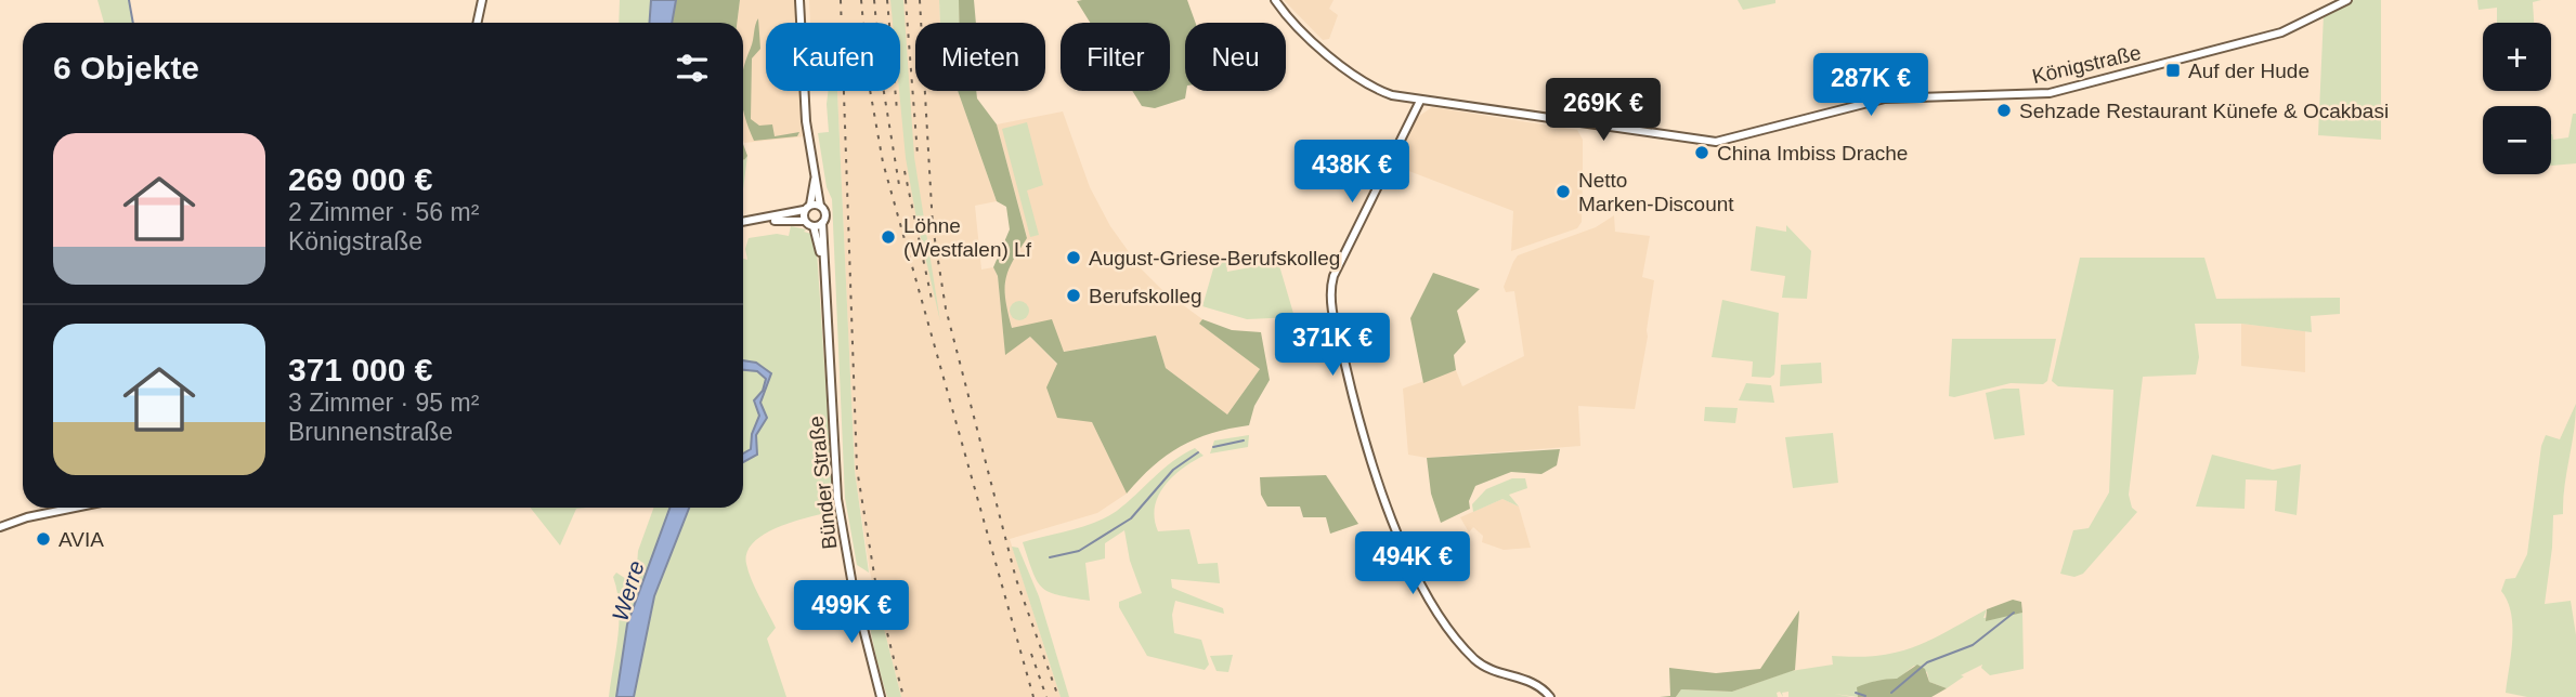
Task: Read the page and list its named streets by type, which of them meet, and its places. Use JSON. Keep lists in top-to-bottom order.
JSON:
{
  "streets": {
    "main road": ["Königstraße", "Bünder Straße"]
  },
  "water": ["Werre"],
  "places": {
    "transit": ["Auf der Hude"],
    "other": [
      "Sehzade Restaurant Künefe & Ocakbasi",
      "China Imbiss Drache",
      "Netto Marken-Discount",
      "Löhne (Westfalen) Lf",
      "August-Griese-Berufskolleg",
      "Berufskolleg",
      "AVIA"
    ]
  },
  "page": {
    "map_buttons": ["+", "−"],
    "chip": [
      "Kaufen",
      "Mieten",
      "Filter",
      "Neu"
    ],
    "heading": "6 Objekte",
    "price": [
      "287K €",
      "269K €",
      "438K €",
      "371K €",
      "494K €",
      "499K €"
    ],
    "list": [
      {
        "name": "269 000 €",
        "note": "2 Zimmer · 56 m² · Königstraße"
      },
      {
        "name": "371 000 €",
        "note": "3 Zimmer · 95 m² · Brunnenstraße"
      }
    ]
  }
}
